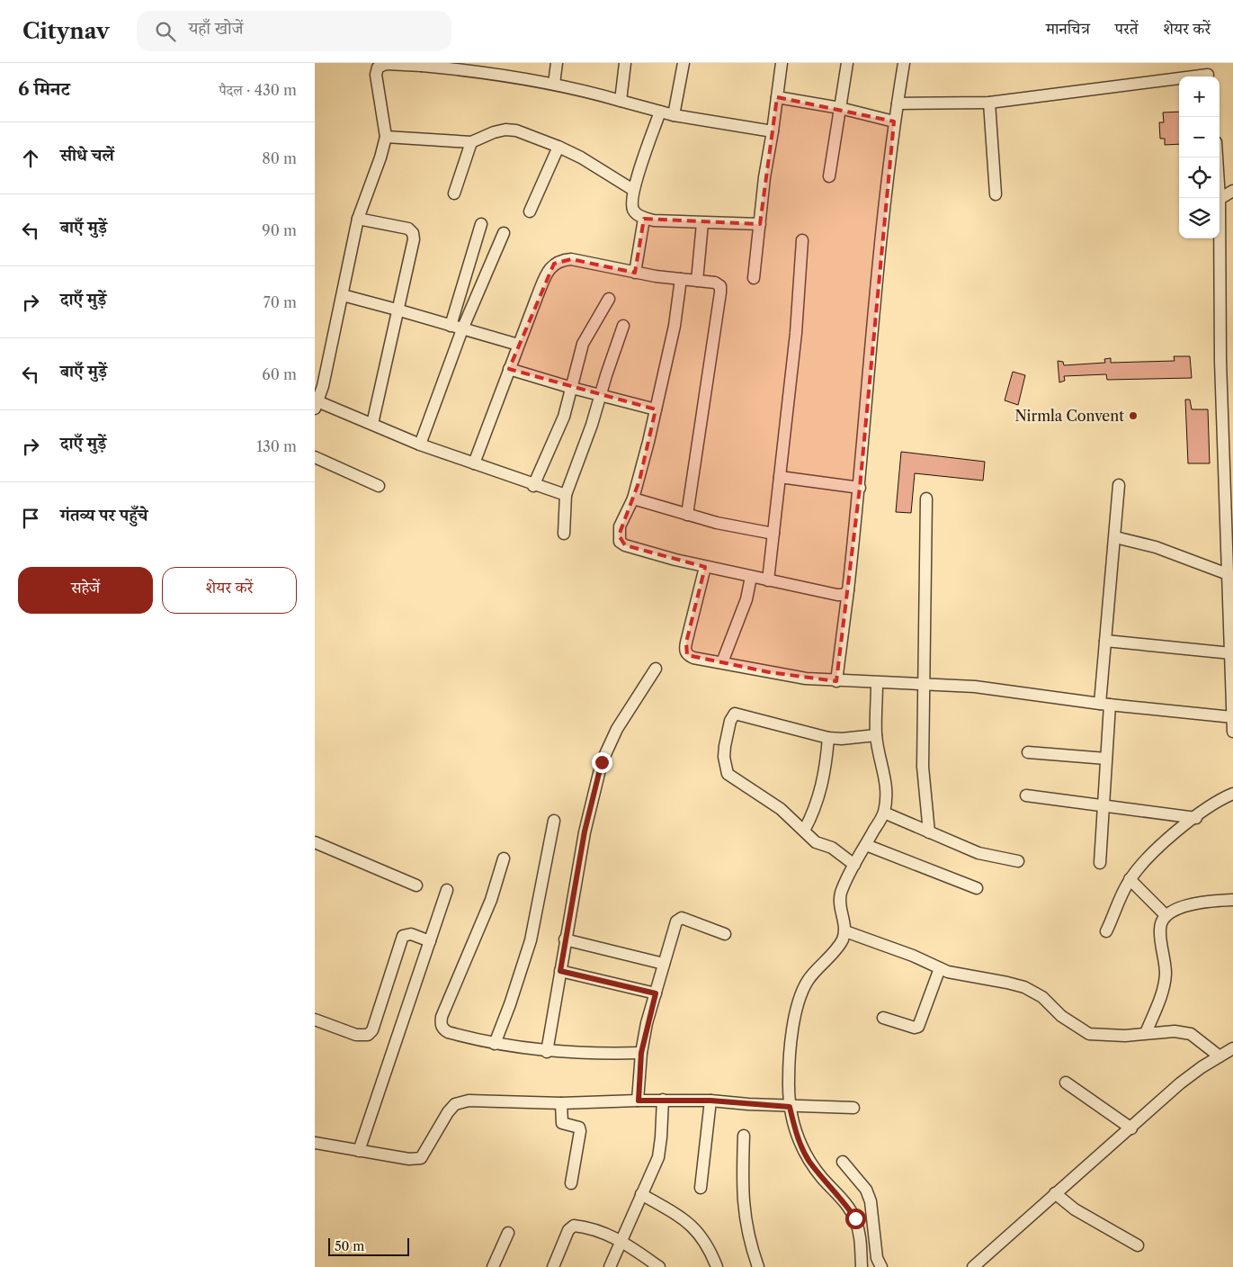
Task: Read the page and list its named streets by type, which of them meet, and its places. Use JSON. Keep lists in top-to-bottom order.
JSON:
{
  "places": ["Nirmla Convent"],
  "scale_bar": "50 m",
  "page": {
    "header": "Citynav",
    "search": "यहाँ खोजें",
    "nav": ["मानचित्र", "परतें", "शेयर करें"],
    "heading": ["6 मिनट", "पैदल · 430 m"],
    "map_buttons": ["+", "−"],
    "list": [
      ["सीधे चलें", "80 m"],
      ["बाएँ मुड़ें", "90 m"],
      ["दाएँ मुड़ें", "70 m"],
      ["बाएँ मुड़ें", "60 m"],
      ["दाएँ मुड़ें", "130 m"],
      "गंतव्य पर पहुँचे"
    ],
    "buttons": ["सहेजें", "शेयर करें"],
    "scale": "50 m"
  }
}
